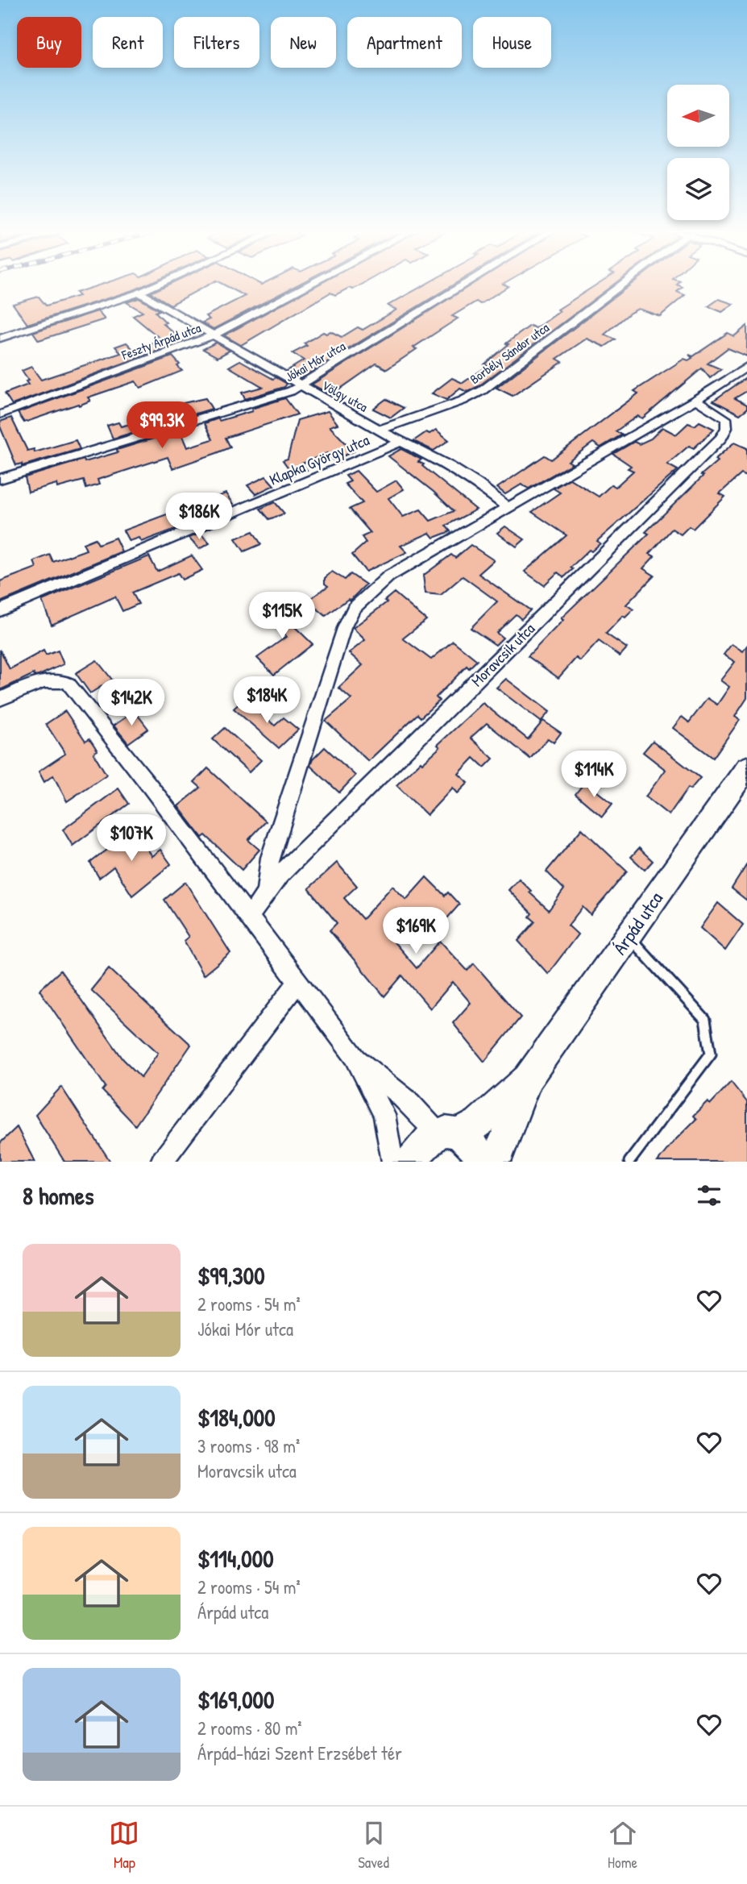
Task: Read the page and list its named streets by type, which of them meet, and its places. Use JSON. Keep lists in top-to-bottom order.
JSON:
{
  "streets": {
    "street": [
      "Feszty Árpád utca",
      "Borbély Sándor utca",
      "Jókai Mór utca",
      "Völgy utca",
      "Klapka György utca",
      "Moravcsik utca",
      "Árpád utca"
    ]
  },
  "crossings": [
    ["Feszty Árpád utca", "Völgy utca"],
    ["Borbély Sándor utca", "Völgy utca"],
    ["Jókai Mór utca", "Völgy utca"],
    ["Völgy utca", "Klapka György utca"]
  ],
  "north": "left",
  "page": {
    "chip": [
      "Buy",
      "Rent",
      "Filters",
      "New",
      "Apartment",
      "House"
    ],
    "price": [
      "$99.3K",
      "$186K",
      "$115K",
      "$184K",
      "$142K",
      "$114K",
      "$107K",
      "$169K"
    ],
    "heading": "8 homes",
    "list": [
      {
        "name": "$99,300",
        "note": "2 rooms · 54 m² · Jókai Mór utca"
      },
      {
        "name": "$184,000",
        "note": "3 rooms · 98 m² · Moravcsik utca"
      },
      {
        "name": "$114,000",
        "note": "2 rooms · 54 m² · Árpád utca"
      },
      {
        "name": "$169,000",
        "note": "2 rooms · 80 m² · Árpád-házi Szent Erzsébet tér"
      }
    ],
    "tabs": ["Map", "Saved", "Home"]
  }
}
